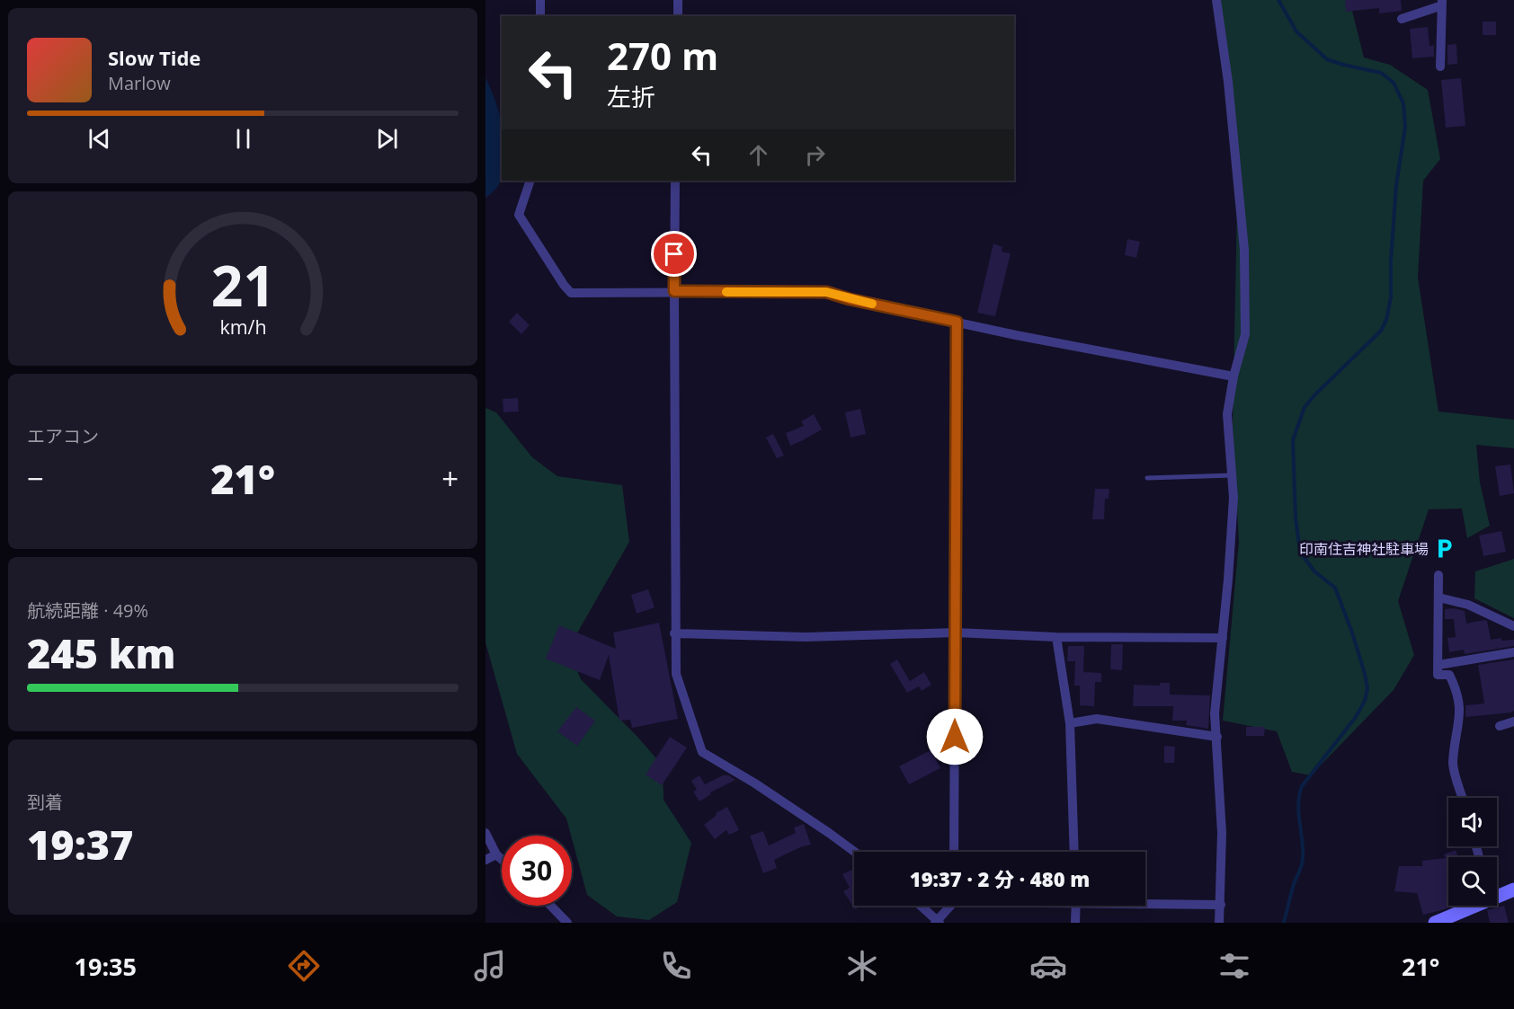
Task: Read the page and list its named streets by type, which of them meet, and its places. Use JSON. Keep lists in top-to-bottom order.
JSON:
{
  "places": {
    "parking": ["印南住吉神社駐車場"]
  },
  "page": {
    "turn": ["270 m", "左折"],
    "song": ["Slow Tide", "Marlow"],
    "tile": [
      "エアコン",
      ["航続距離 · 49%", "245 km"],
      ["到着", "19:37"]
    ],
    "heat": ["−", "21°", "+"],
    "limit": "30",
    "trip": "19:37 · 2 分 · 480 m",
    "tabs": ["19:35", "21°"],
    "gauge": ["21", "km/h"]
  }
}
